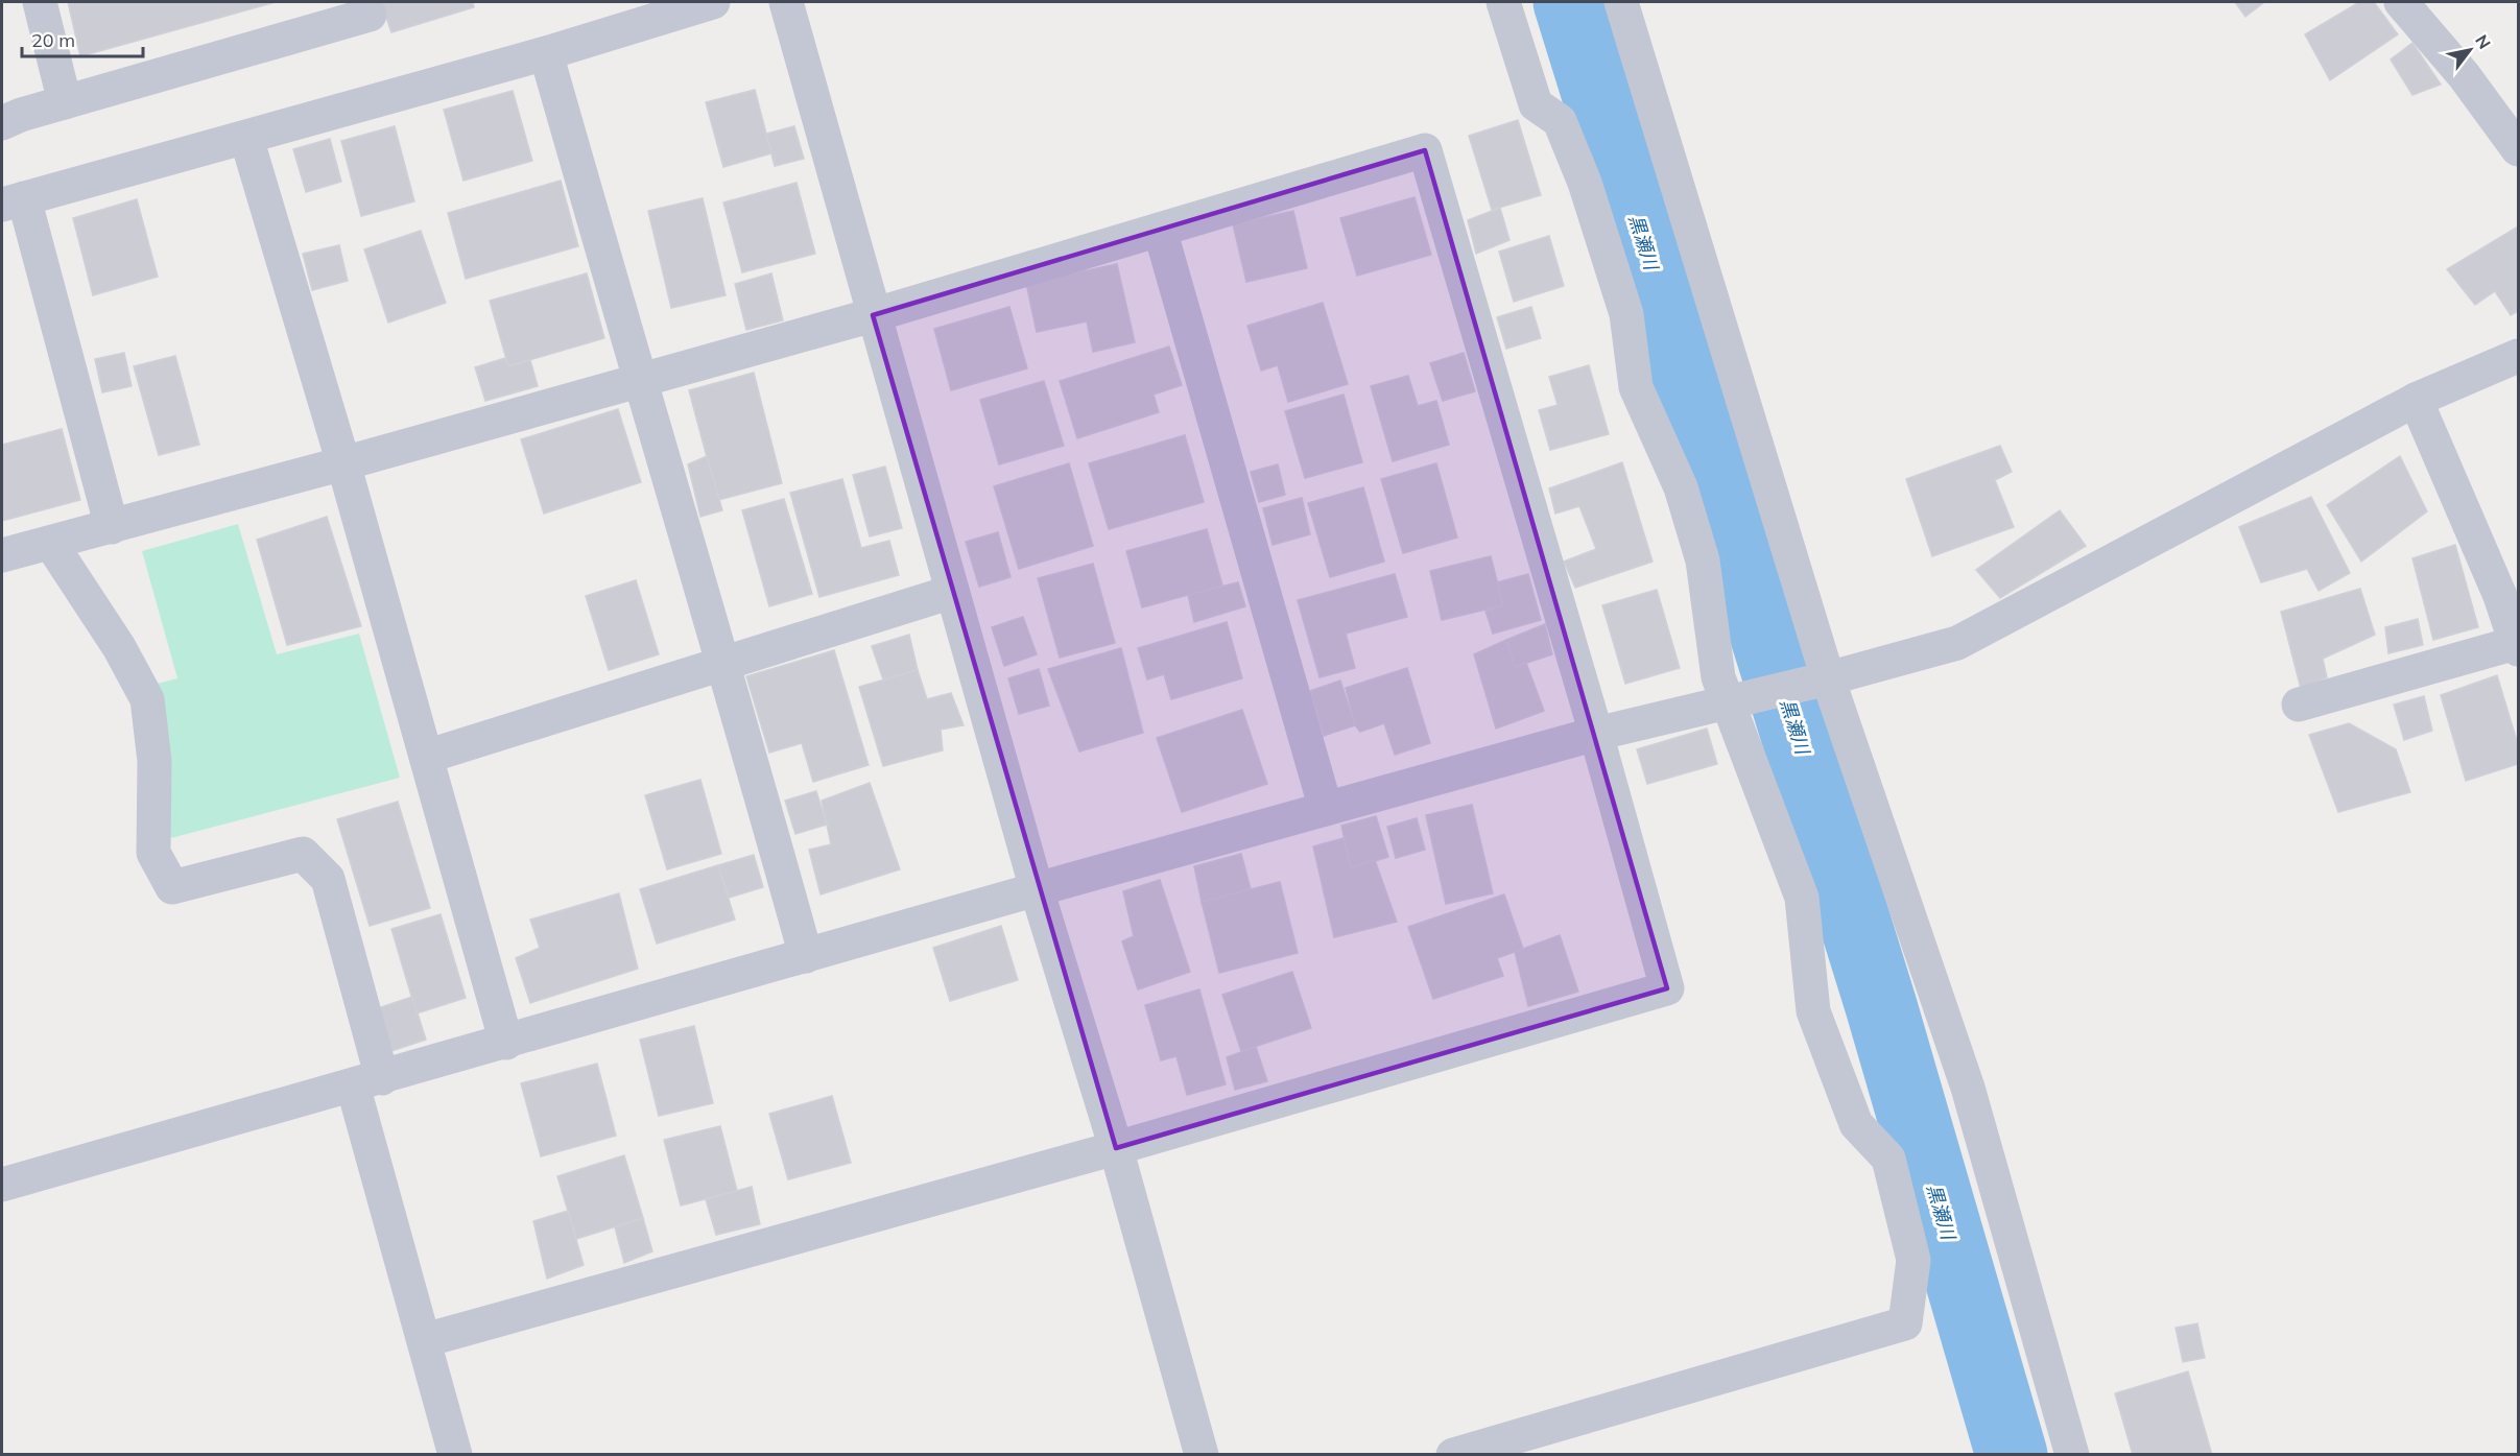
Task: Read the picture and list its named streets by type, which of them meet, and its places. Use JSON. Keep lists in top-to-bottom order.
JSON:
{
  "water": ["黒瀬川"],
  "scale_bar": "20 m",
  "north": "top right"
}
